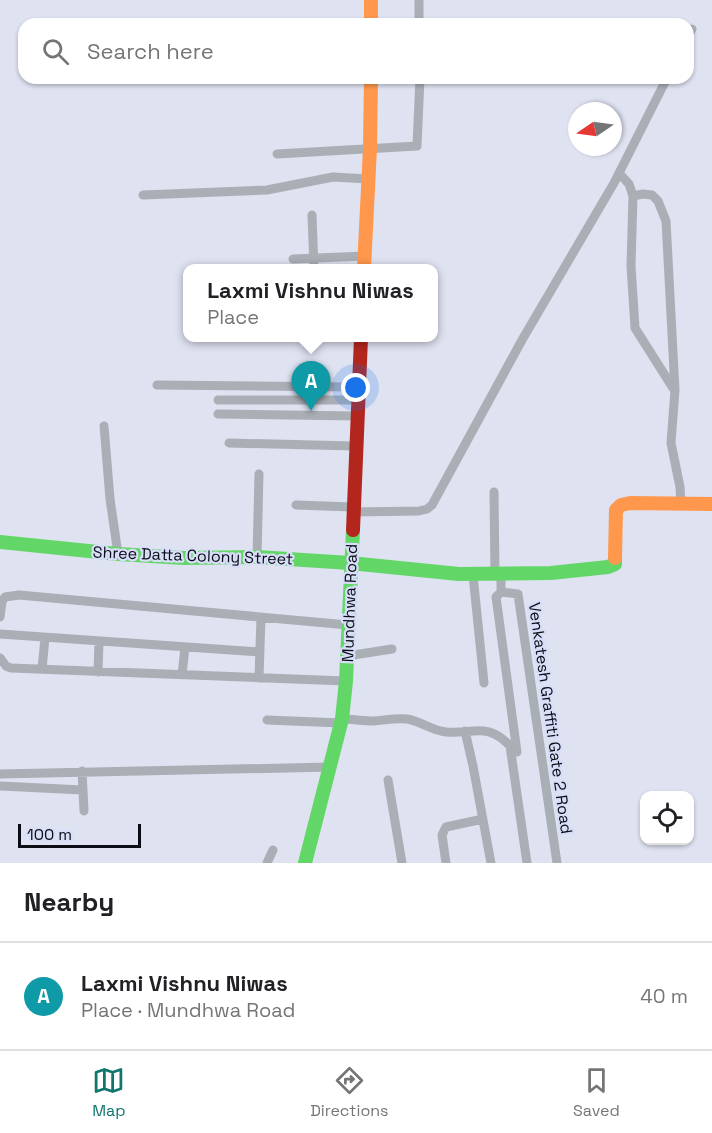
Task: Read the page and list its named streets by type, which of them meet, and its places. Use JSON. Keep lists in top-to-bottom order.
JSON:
{
  "streets": {
    "street": ["Shree Datta Colony Street", "Mundhwa Road", "Venkatesh Graffiti Gate 2 Road"]
  },
  "crossings": [
    ["Shree Datta Colony Street", "Mundhwa Road"]
  ],
  "scale_bar": "100 m",
  "north": "left",
  "page": {
    "search": "Search here",
    "popup": ["Laxmi Vishnu Niwas", "Place"],
    "pins": "A",
    "scale": "100 m",
    "heading": "Nearby",
    "list": [
      {
        "mark": "A",
        "name": "Laxmi Vishnu Niwas",
        "note": "Place · Mundhwa Road",
        "value": "40 m"
      }
    ],
    "nav": ["Map", "Directions", "Saved"]
  }
}
